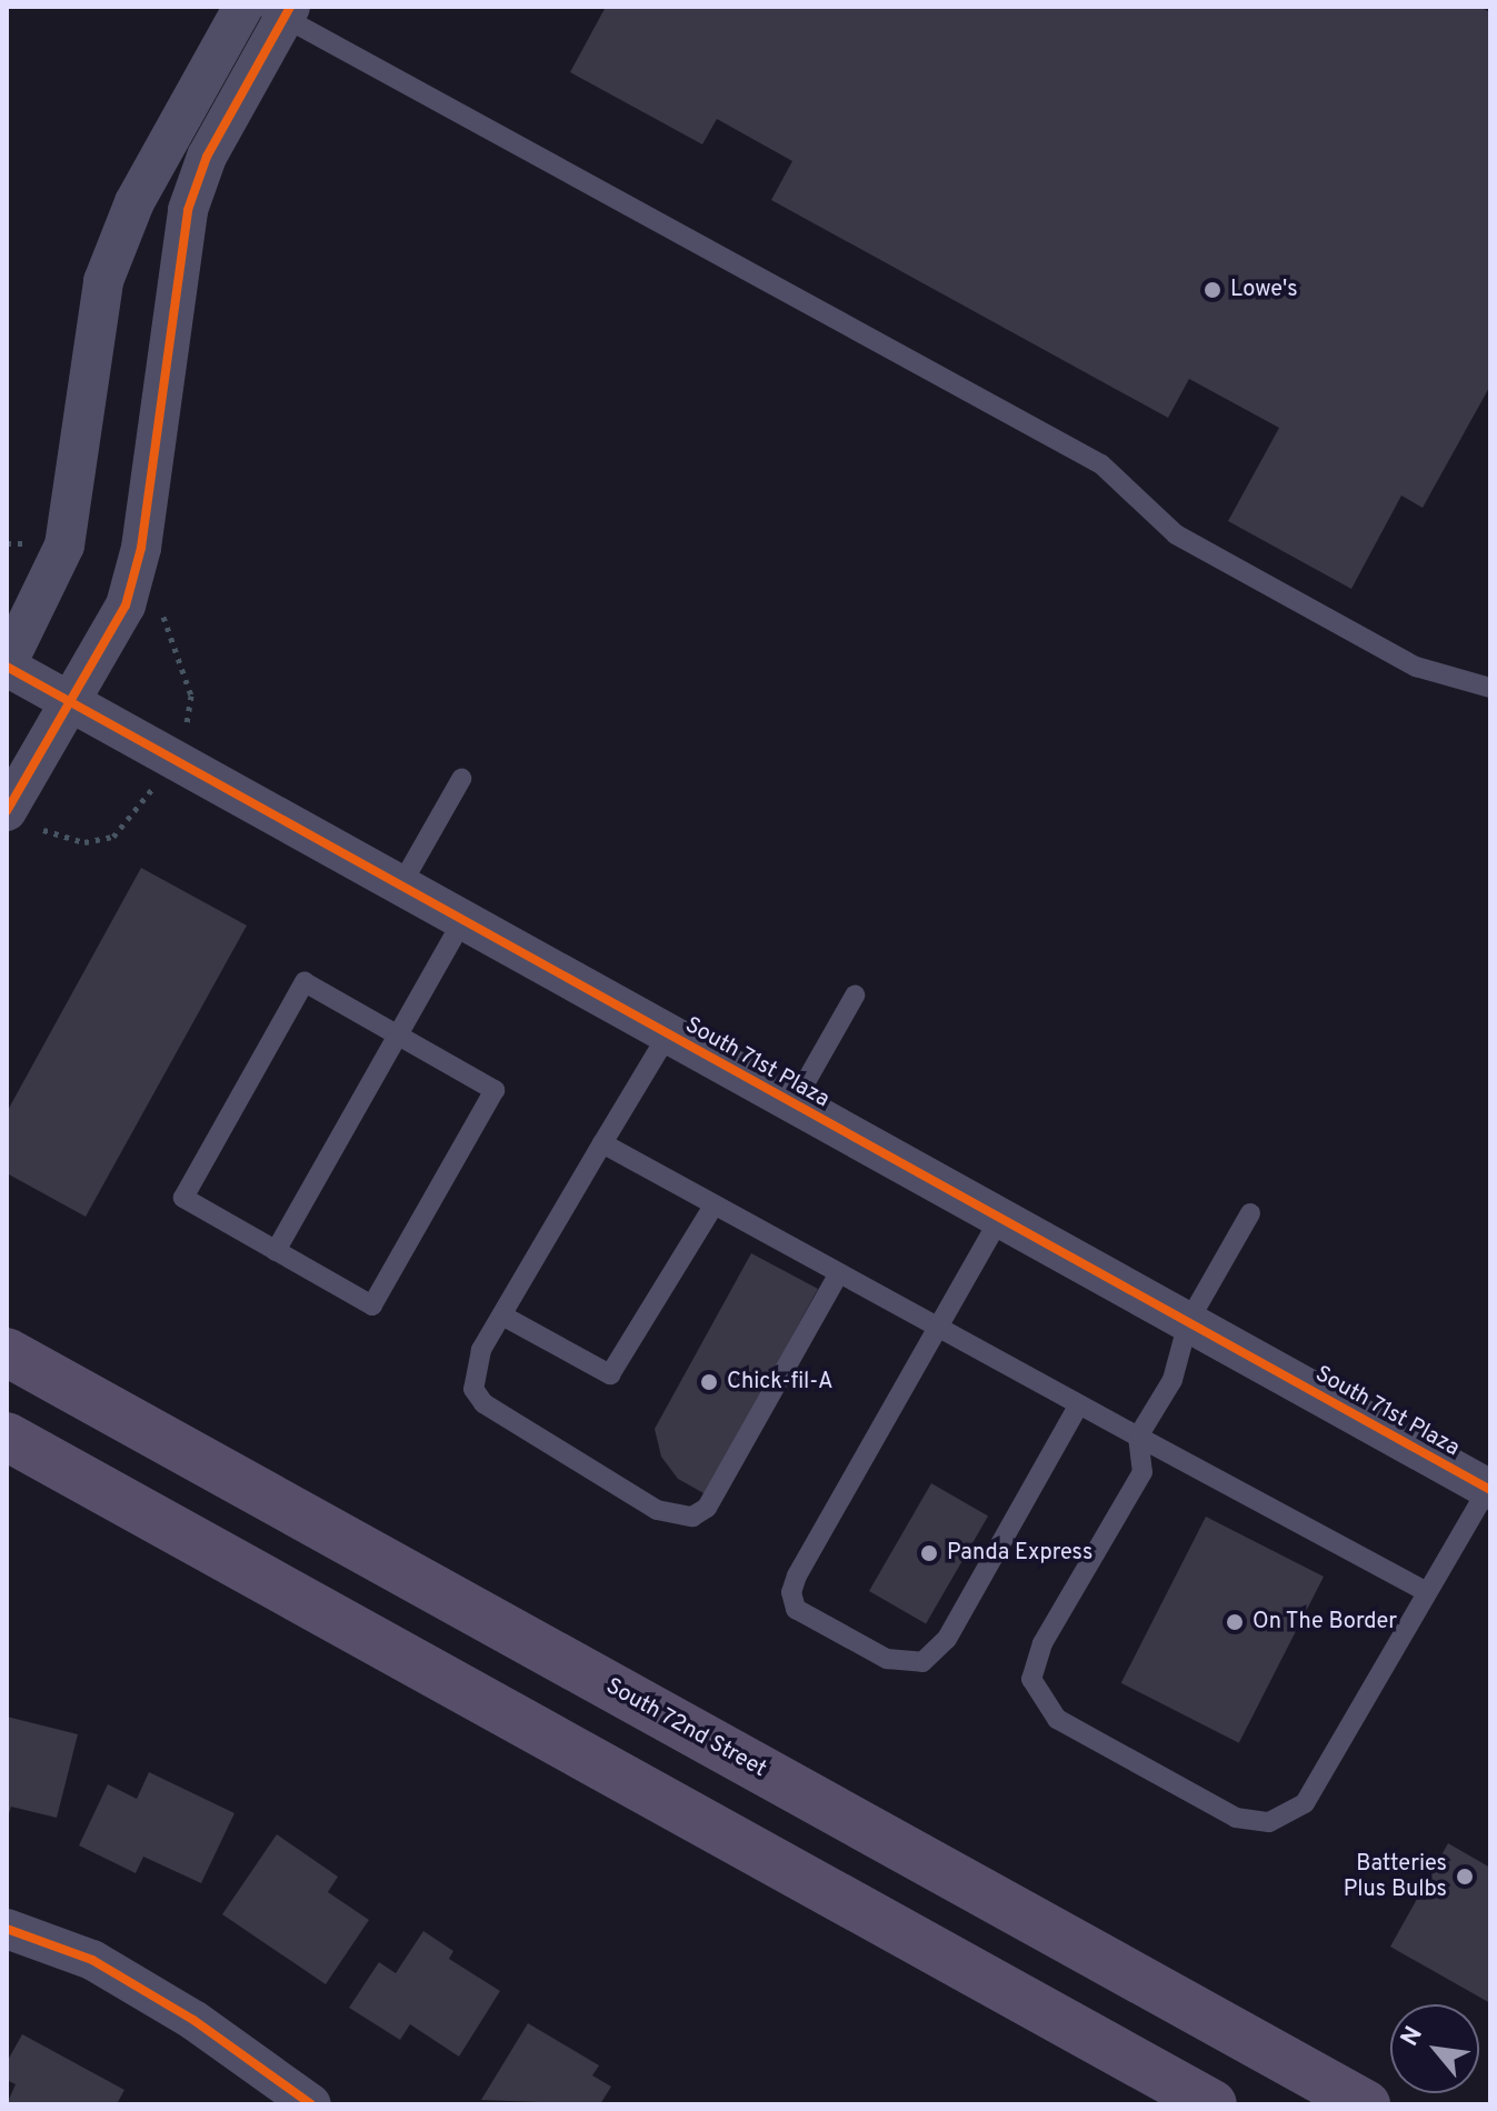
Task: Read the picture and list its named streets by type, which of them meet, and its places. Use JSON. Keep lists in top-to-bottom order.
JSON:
{
  "streets": {
    "main road": ["South 72nd Street"],
    "street": ["South 71st Plaza"]
  },
  "places": [
    "Lowe's",
    "Chick-fil-A",
    "Panda Express",
    "On The Border",
    "Batteries Plus Bulbs"
  ],
  "north": "top left"
}
